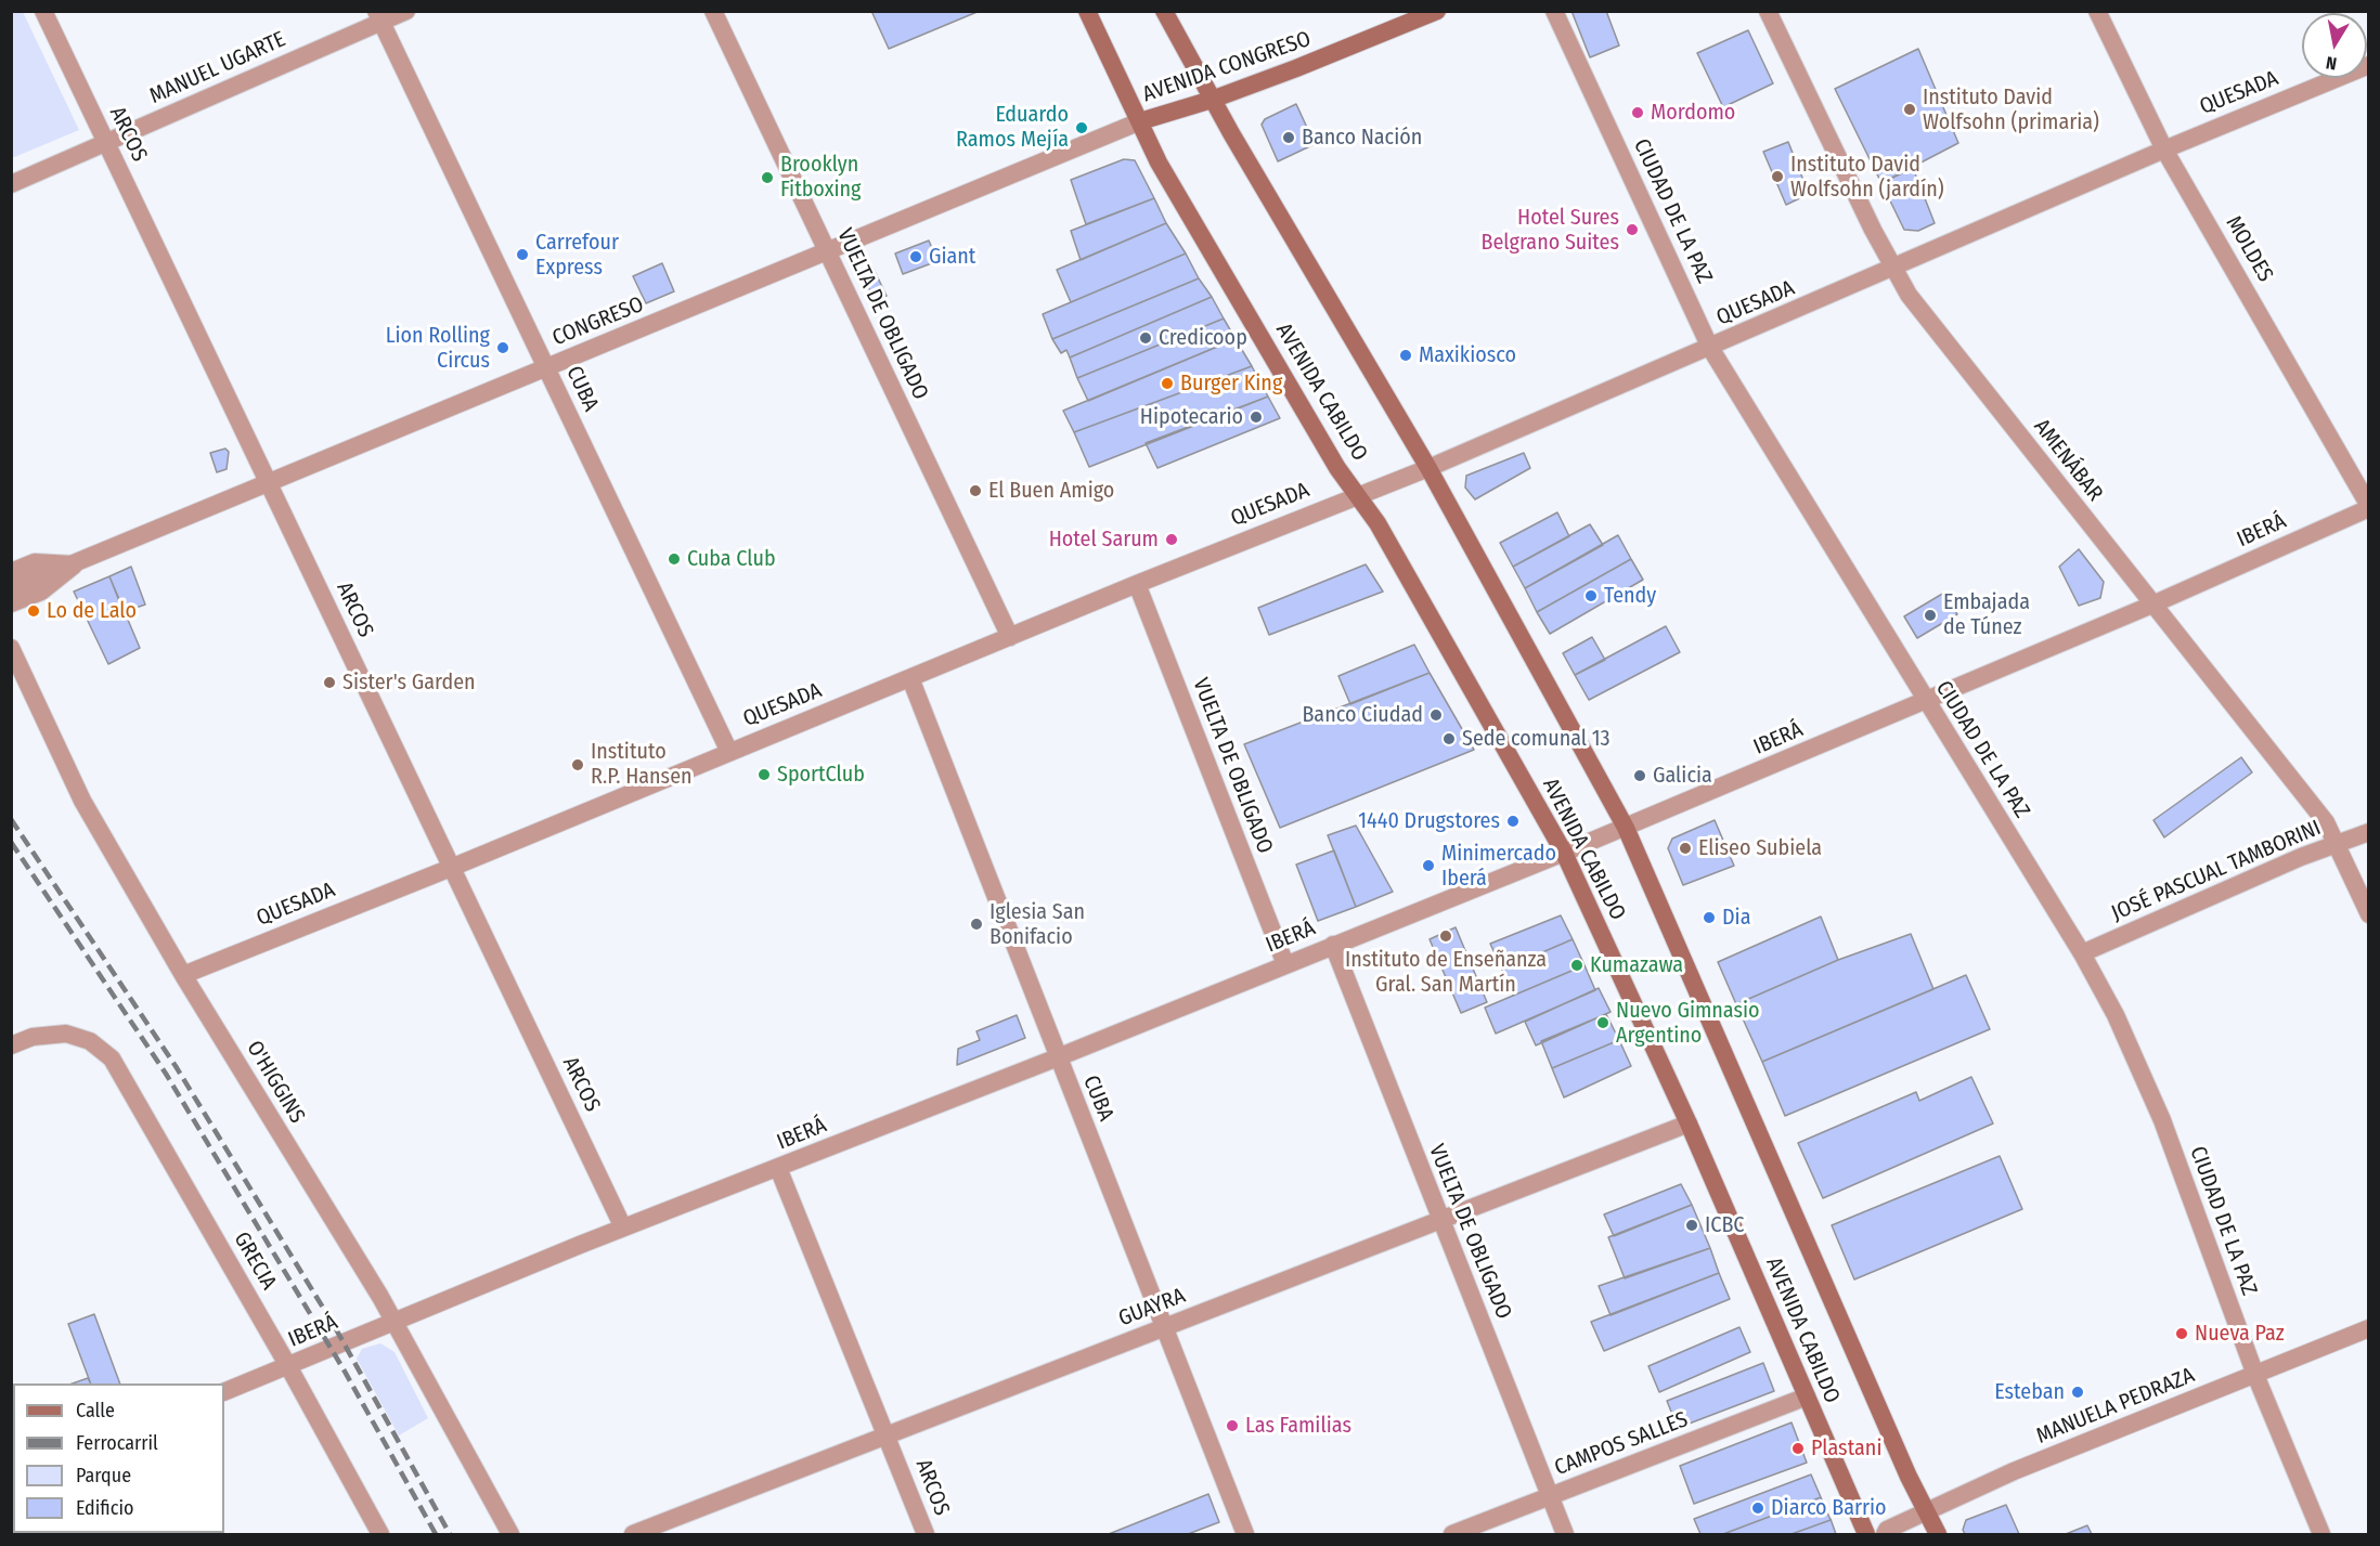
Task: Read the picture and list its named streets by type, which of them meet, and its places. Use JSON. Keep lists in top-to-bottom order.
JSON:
{
  "streets": {
    "main road": ["AVENIDA CONGRESO", "AVENIDA CABILDO"],
    "street": [
      "MANUEL UGARTE",
      "QUESADA",
      "ARCOS",
      "CIUDAD DE LA PAZ",
      "MOLDES",
      "VUELTA DE OBLIGADO",
      "CONGRESO",
      "CUBA",
      "AMENÁBAR",
      "IBERÁ",
      "JOSÉ PASCUAL TAMBORINI",
      "O'HIGGINS",
      "GRECIA",
      "GUAYRA",
      "MANUELA PEDRAZA",
      "CAMPOS SALLES"
    ]
  },
  "crossings": [
    ["AVENIDA CONGRESO", "CONGRESO"],
    ["AVENIDA CONGRESO", "AVENIDA CABILDO"],
    ["MANUEL UGARTE", "ARCOS"],
    ["MANUEL UGARTE", "CUBA"],
    ["QUESADA", "ARCOS"],
    ["QUESADA", "CIUDAD DE LA PAZ"],
    ["QUESADA", "MOLDES"],
    ["QUESADA", "VUELTA DE OBLIGADO"],
    ["QUESADA", "CUBA"],
    ["QUESADA", "AVENIDA CABILDO"],
    ["QUESADA", "AMENÁBAR"],
    ["QUESADA", "O'HIGGINS"],
    ["ARCOS", "CONGRESO"],
    ["ARCOS", "IBERÁ"],
    ["ARCOS", "GUAYRA"],
    ["CIUDAD DE LA PAZ", "IBERÁ"],
    ["CIUDAD DE LA PAZ", "JOSÉ PASCUAL TAMBORINI"],
    ["CIUDAD DE LA PAZ", "MANUELA PEDRAZA"],
    ["MOLDES", "IBERÁ"],
    ["VUELTA DE OBLIGADO", "CONGRESO"],
    ["VUELTA DE OBLIGADO", "IBERÁ"],
    ["VUELTA DE OBLIGADO", "GUAYRA"],
    ["VUELTA DE OBLIGADO", "CAMPOS SALLES"],
    ["CONGRESO", "CUBA"],
    ["CONGRESO", "AVENIDA CABILDO"],
    ["CUBA", "IBERÁ"],
    ["CUBA", "GUAYRA"],
    ["AVENIDA CABILDO", "IBERÁ"],
    ["AVENIDA CABILDO", "GUAYRA"],
    ["AVENIDA CABILDO", "MANUELA PEDRAZA"],
    ["AVENIDA CABILDO", "CAMPOS SALLES"],
    ["AMENÁBAR", "IBERÁ"],
    ["AMENÁBAR", "JOSÉ PASCUAL TAMBORINI"],
    ["IBERÁ", "O'HIGGINS"],
    ["IBERÁ", "GRECIA"]
  ],
  "places": [
    "Instituto David Wolfsohn (primaria)",
    "Mordomo",
    "Eduardo Ramos Mejía",
    "Banco Nación",
    "Instituto David Wolfsohn (jardín)",
    "Brooklyn Fitboxing",
    "Hotel Sures Belgrano Suites",
    "Carrefour Express",
    "Giant",
    "Credicoop",
    "Lion Rolling Circus",
    "Maxikiosco",
    "Burger King",
    "Hipotecario",
    "El Buen Amigo",
    "Hotel Sarum",
    "Cuba Club",
    "Tendy",
    "Lo de Lalo",
    "Embajada de Túnez",
    "Sister's Garden",
    "Banco Ciudad",
    "Sede comunal 13",
    "Instituto R.P. Hansen",
    "SportClub",
    "Galicia",
    "1440 Drugstores",
    "Eliseo Subiela",
    "Minimercado Iberá",
    "Dia",
    "Iglesia San Bonifacio",
    "Instituto de Enseñanza Gral. San Martín",
    "Kumazawa",
    "Nuevo Gimnasio Argentino",
    "ICBC",
    "Nueva Paz",
    "Esteban",
    "Las Familias",
    "Plastani",
    "Diarco Barrio"
  ],
  "legend": [
    "Calle",
    "Ferrocarril",
    "Parque",
    "Edificio"
  ],
  "north": "bottom"
}
